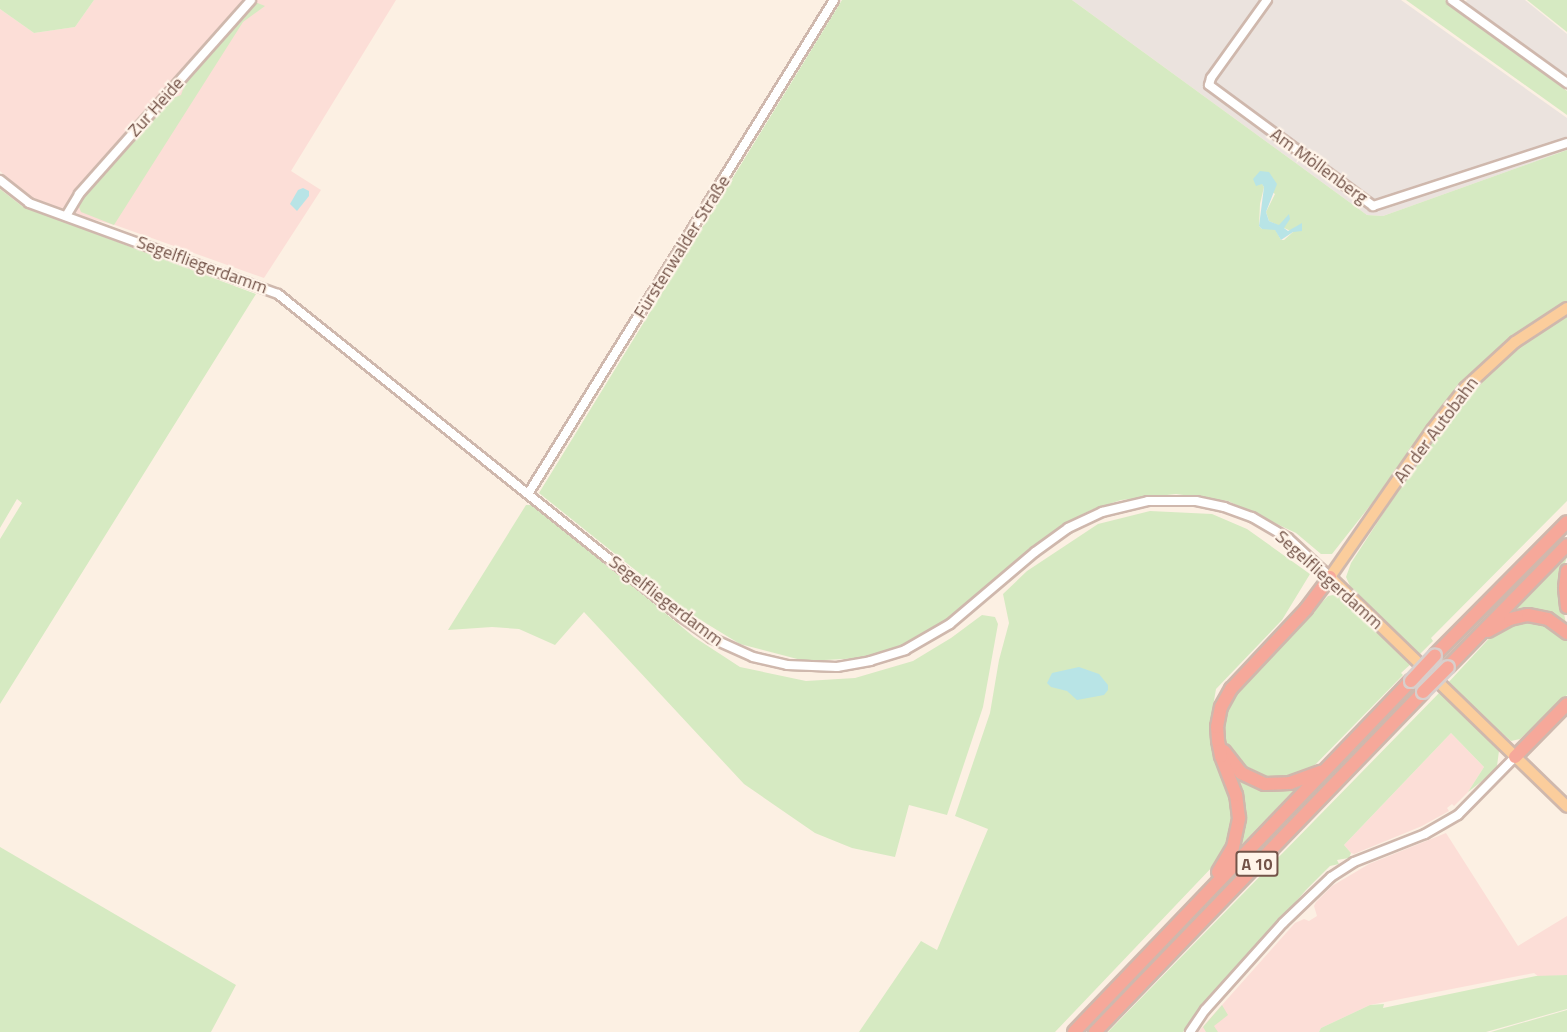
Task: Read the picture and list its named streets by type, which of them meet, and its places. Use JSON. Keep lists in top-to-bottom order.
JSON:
{
  "streets": {
    "highway": ["A 10"],
    "main road": ["Segelfliegerdamm", "An der Autobahn"],
    "street": ["Zur Heide", "Am Möllenberg", "Fürstenwalder Straße"]
  },
  "crossings": [
    ["Zur Heide", "Segelfliegerdamm"],
    ["Fürstenwalder Straße", "Segelfliegerdamm"],
    ["Segelfliegerdamm", "An der Autobahn"]
  ]
}
